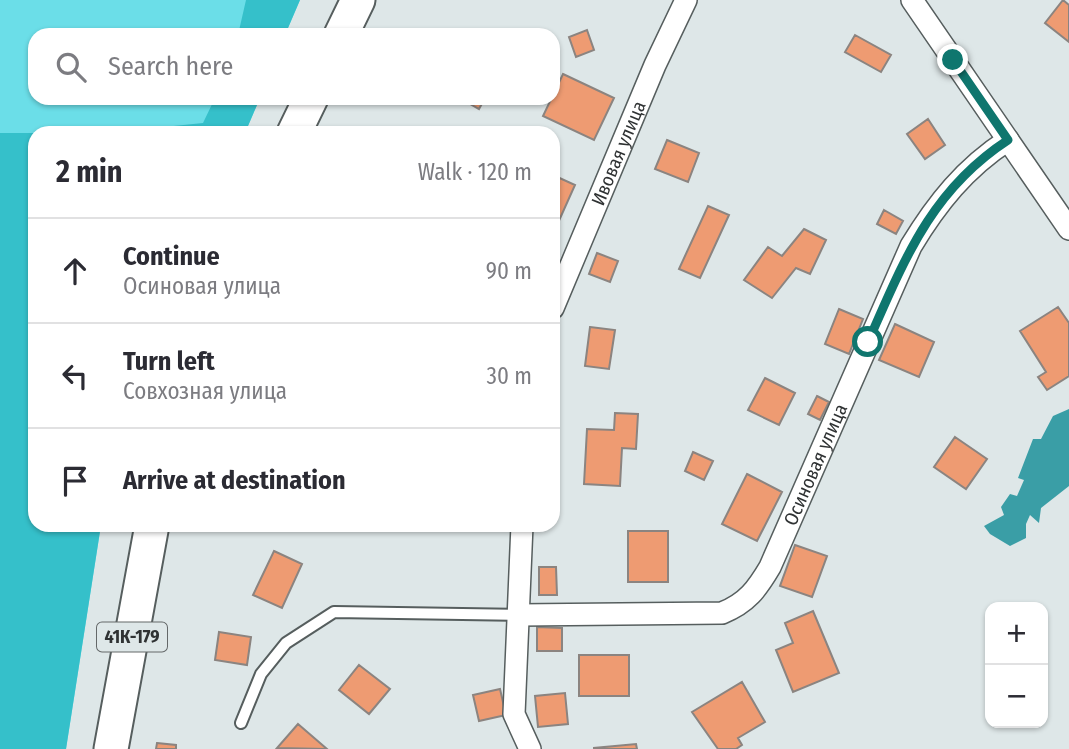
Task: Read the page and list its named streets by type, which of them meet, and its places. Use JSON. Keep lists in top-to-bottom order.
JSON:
{
  "streets": {
    "main road": ["41К-179"],
    "street": ["Ивовая улица", "Осиновая улица"]
  },
  "page": {
    "search": "Search here",
    "heading": ["2 min", "Walk · 120 m"],
    "list": [
      ["Continue", "Осиновая улица", "90 m"],
      ["Turn left", "Совхозная улица", "30 m"],
      "Arrive at destination"
    ],
    "map_buttons": ["+", "−"]
  }
}
